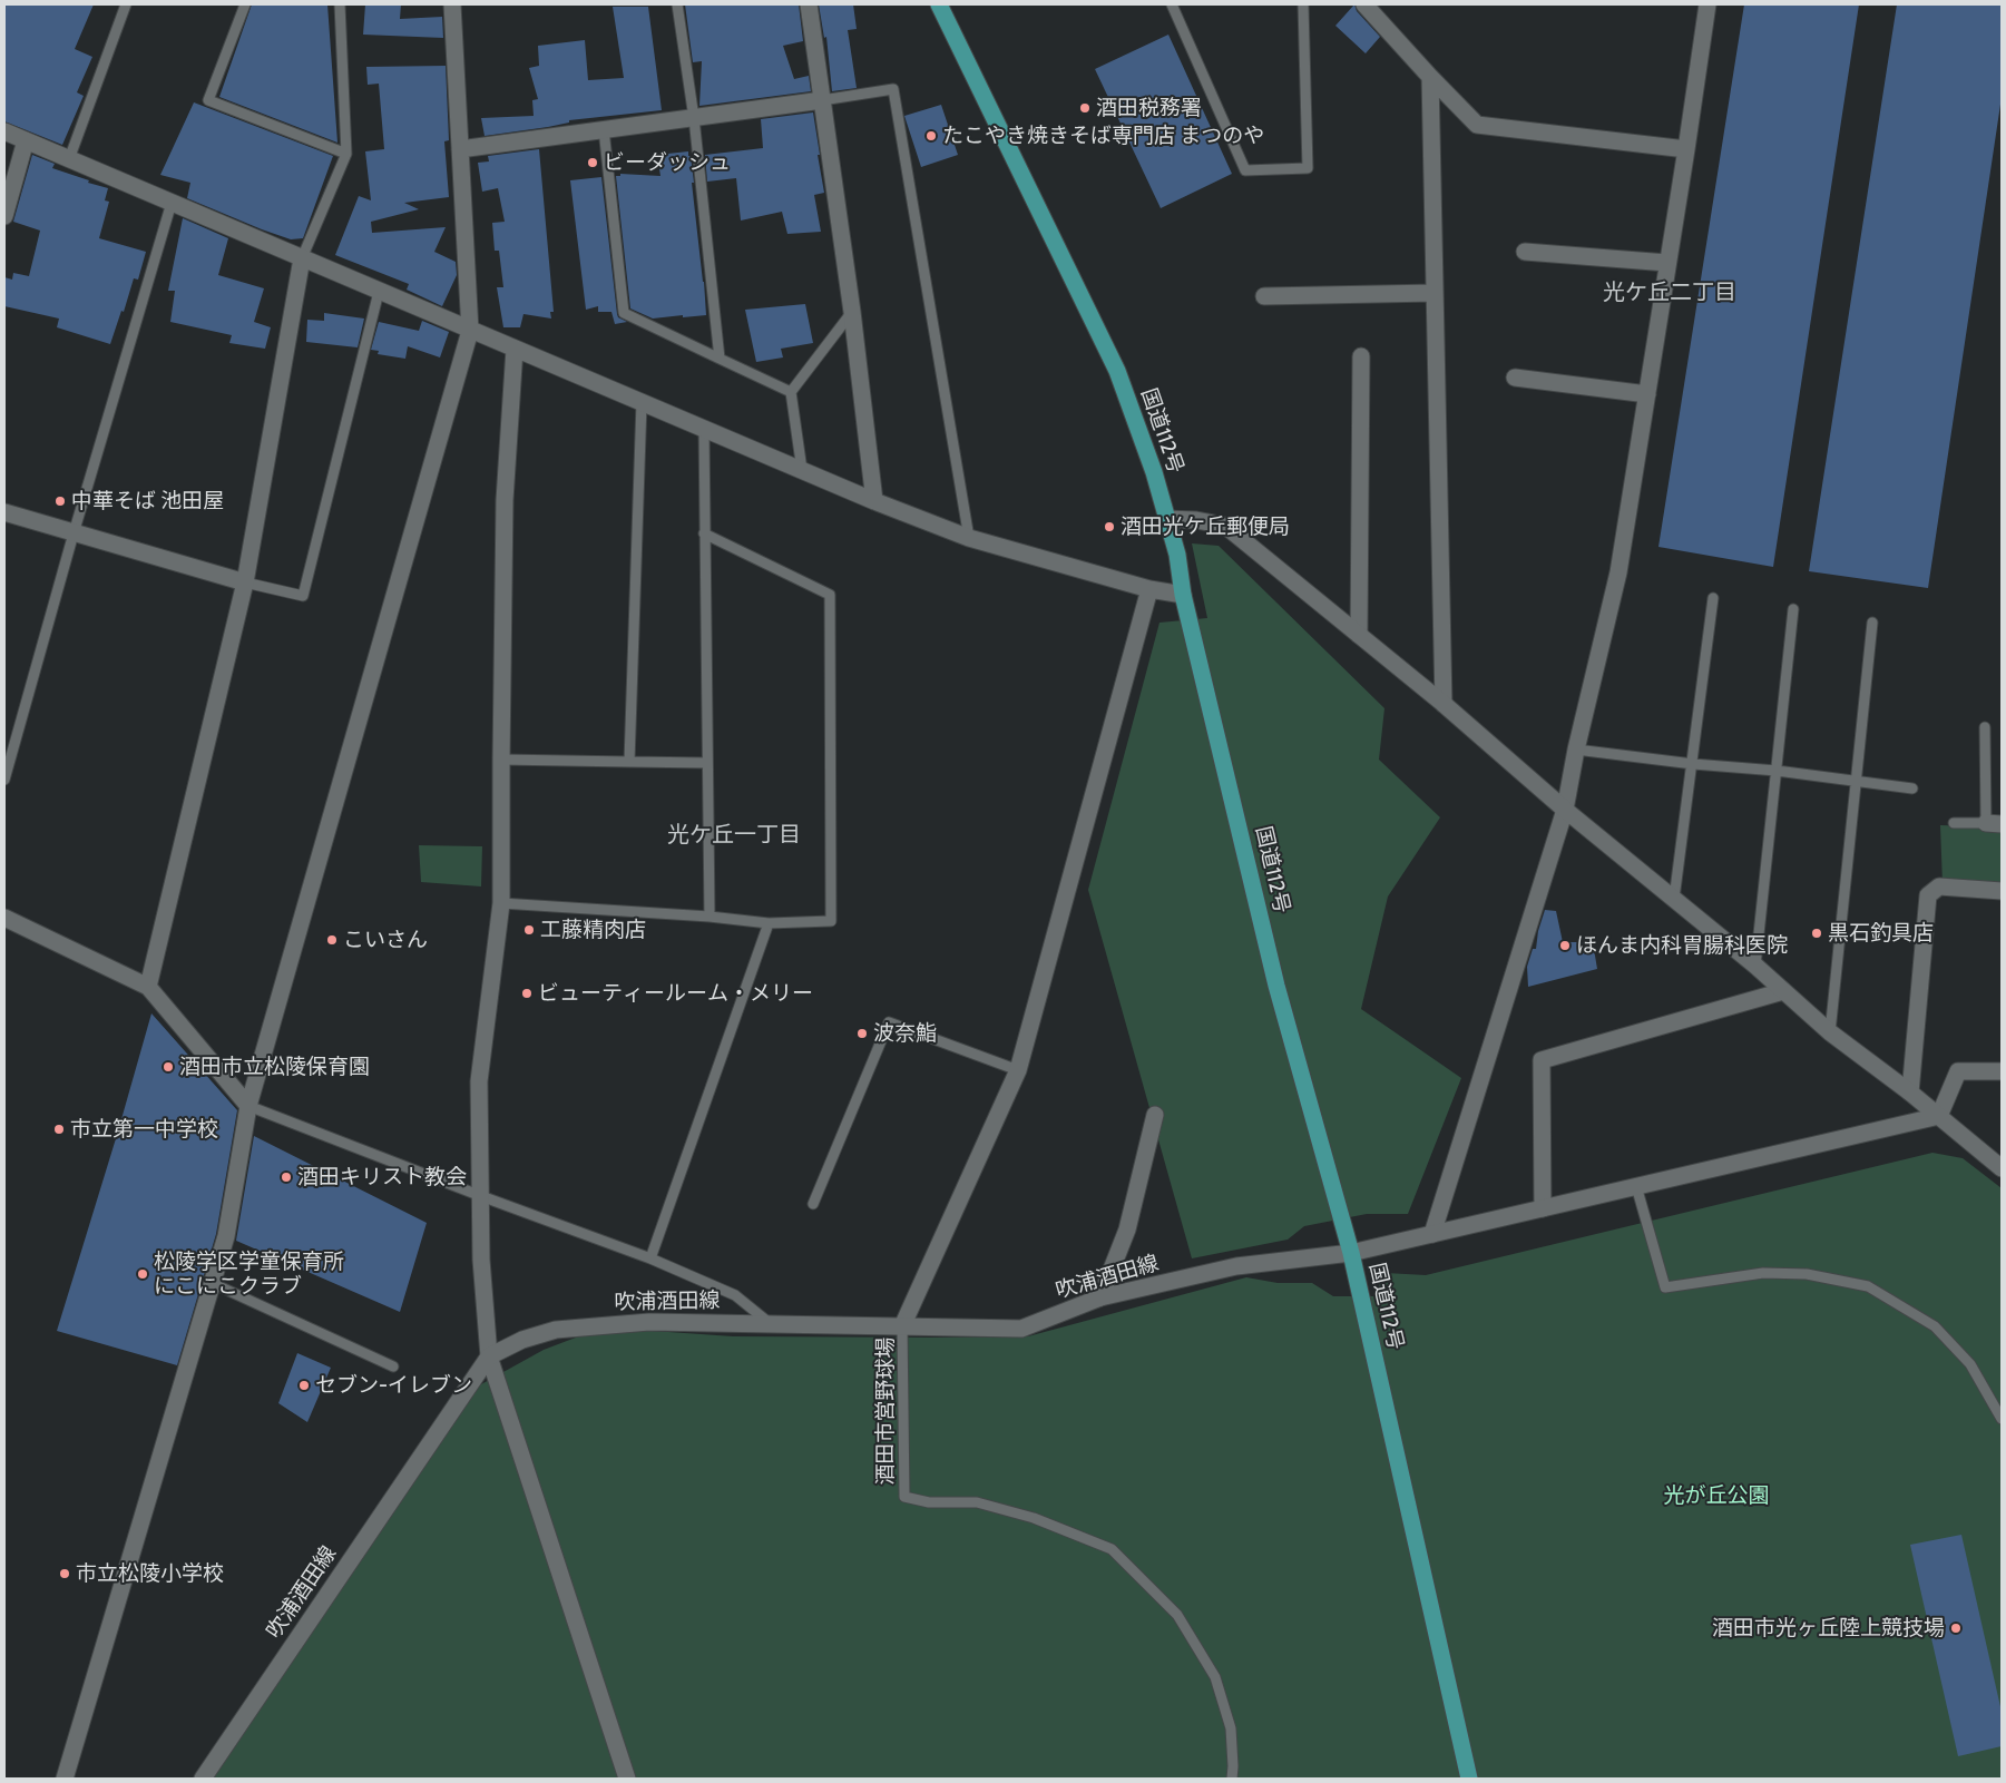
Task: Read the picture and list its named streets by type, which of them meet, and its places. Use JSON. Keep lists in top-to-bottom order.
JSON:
{
  "streets": {
    "highway": ["国道112号"],
    "street": ["吹浦酒田線"],
    "lane": ["酒田市営野球場"]
  },
  "crossings": [
    ["国道112号", "吹浦酒田線"],
    ["吹浦酒田線", "酒田市営野球場"]
  ],
  "districts": ["光ケ丘二丁目", "光ケ丘一丁目"],
  "parks": ["光が丘公園"],
  "places": [
    "酒田税務署",
    "たこやき焼きそば専門店 まつのや",
    "ビーダッシュ",
    "中華そば 池田屋",
    "酒田光ケ丘郵便局",
    "工藤精肉店",
    "黒石釣具店",
    "こいさん",
    "ほんま内科胃腸科医院",
    "ビューティールーム・メリー",
    "波奈鮨",
    "酒田市立松陵保育園",
    "市立第一中学校",
    "酒田キリスト教会",
    "松陵学区学童保育所 にこにこクラブ",
    "セブン-イレブン",
    "市立松陵小学校",
    "酒田市光ヶ丘陸上競技場"
  ]
}
